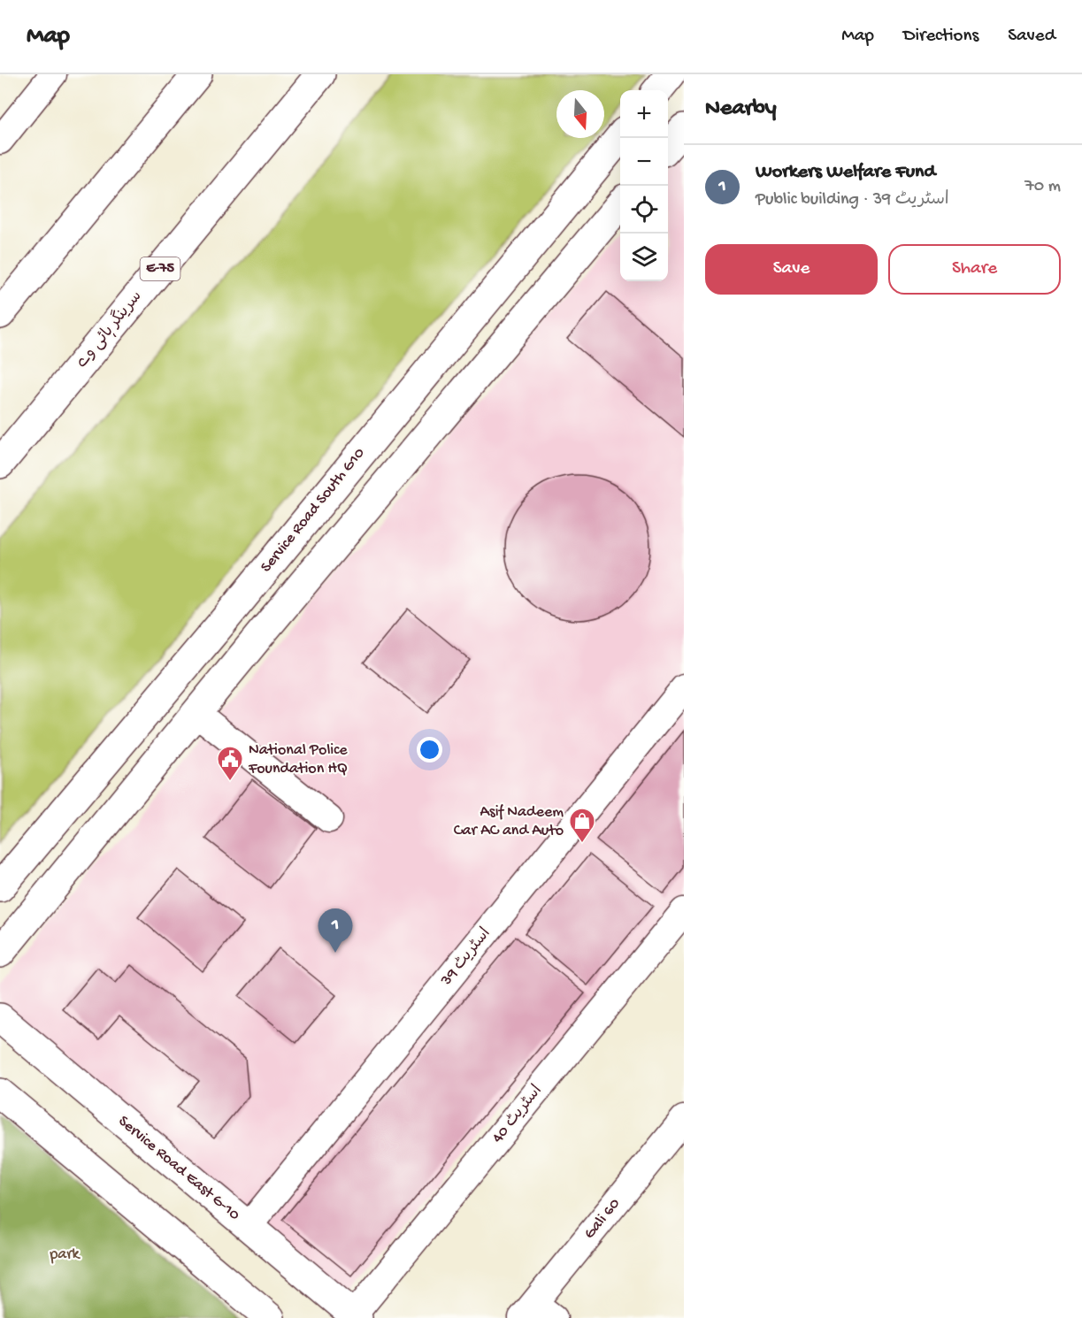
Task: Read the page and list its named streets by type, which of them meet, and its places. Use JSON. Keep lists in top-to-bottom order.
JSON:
{
  "streets": {
    "main road": [
      "E-75",
      "سرینگر ہائی وے",
      "Service Road South G10",
      "Service Road East G-10"
    ],
    "street": ["اسٹریٹ 39", "اسٹریٹ 40", "Gali 60"]
  },
  "crossings": [
    ["اسٹریٹ 39", "Service Road East G-10"],
    ["اسٹریٹ 40", "Service Road East G-10"]
  ],
  "parks": ["park"],
  "places": {
    "public building": ["National Police Foundation HQ"],
    "shop": ["Asif Nadeem Car AC and Auto"]
  },
  "north": "bottom",
  "page": {
    "header": "Map",
    "nav": ["Map", "Directions", "Saved"],
    "heading": "Nearby",
    "map_buttons": ["+", "−"],
    "list": [
      {
        "mark": "1",
        "name": "Workers Welfare Fund",
        "note": "Public building · اسٹریٹ 39",
        "value": "70 m"
      }
    ],
    "buttons": ["Save", "Share"],
    "pins": "1"
  }
}
